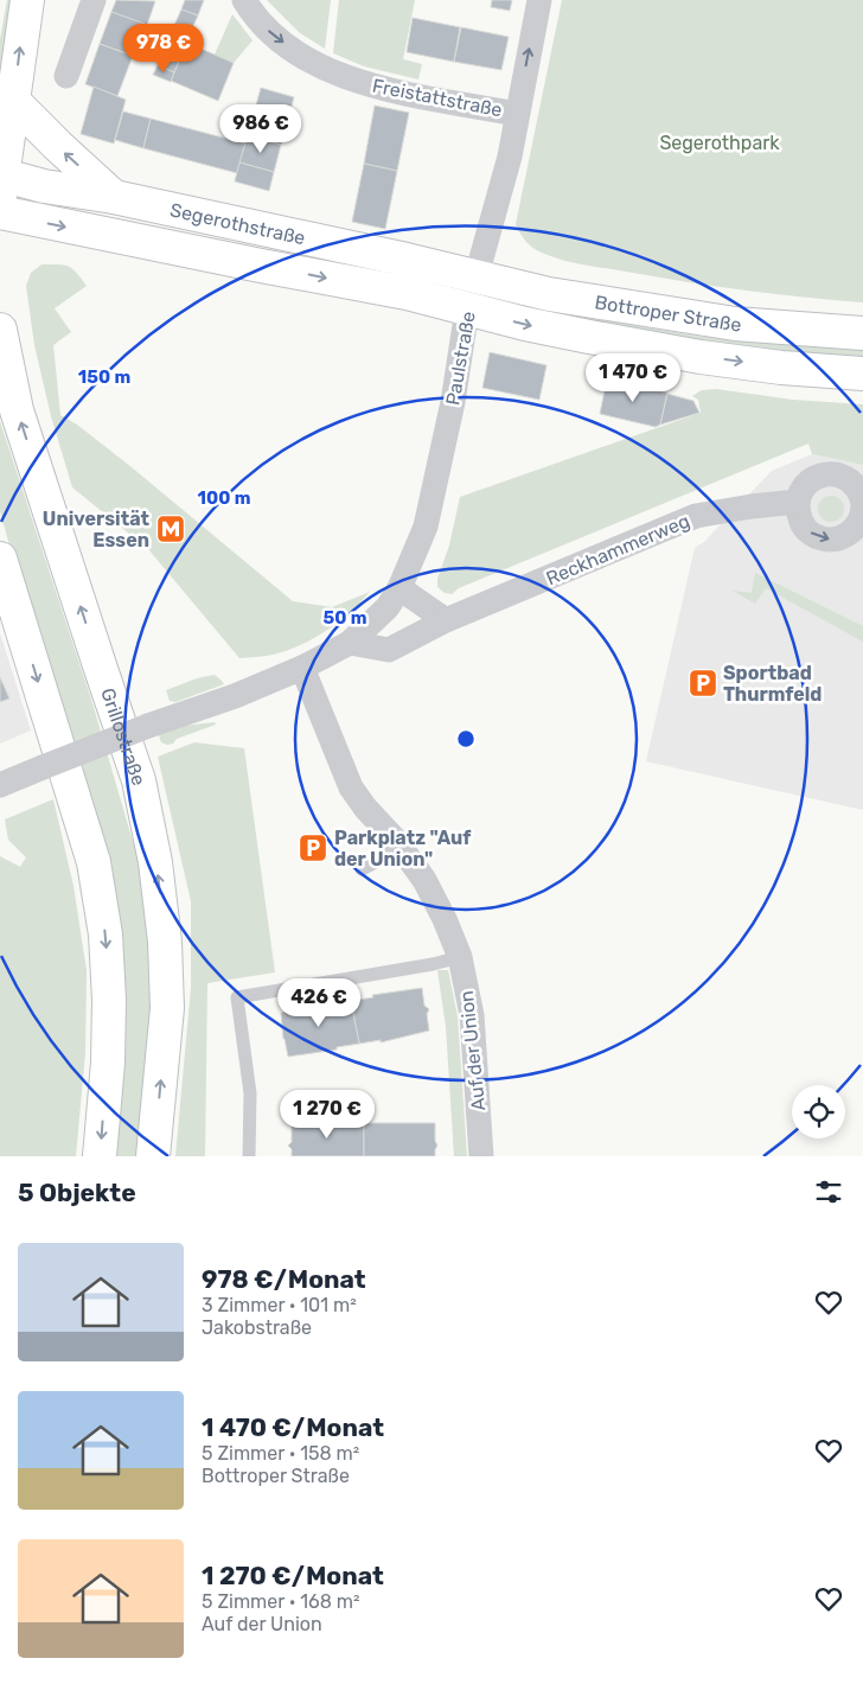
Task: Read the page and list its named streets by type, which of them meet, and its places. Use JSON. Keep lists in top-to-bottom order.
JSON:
{
  "streets": {
    "main road": ["Segerothstraße", "Bottroper Straße", "Grillostraße"],
    "street": [
      "Freistattstraße",
      "Paulstraße",
      "Reckhammerweg",
      "Auf der Union"
    ]
  },
  "crossings": [
    ["Freistattstraße", "Paulstraße"],
    ["Segerothstraße", "Bottroper Straße"],
    ["Segerothstraße", "Paulstraße"],
    ["Bottroper Straße", "Paulstraße"],
    ["Paulstraße", "Reckhammerweg"],
    ["Paulstraße", "Auf der Union"]
  ],
  "one_way": ["Freistattstraße"],
  "parks": ["Segerothpark"],
  "places": {
    "metro station": ["Universität Essen"],
    "parking": ["Sportbad Thurmfeld", "Parkplatz \"Auf der Union\""]
  },
  "page": {
    "price": [
      "978 €",
      "986 €",
      "1 470 €",
      "426 €",
      "1 270 €"
    ],
    "heading": "5 Objekte",
    "list": [
      {
        "name": "978 €/Monat",
        "note": "3 Zimmer · 101 m² · Jakobstraße"
      },
      {
        "name": "1 470 €/Monat",
        "note": "5 Zimmer · 158 m² · Bottroper Straße"
      },
      {
        "name": "1 270 €/Monat",
        "note": "5 Zimmer · 168 m² · Auf der Union"
      }
    ]
  },
  "rings": ["150 m", "100 m", "50 m"]
}
